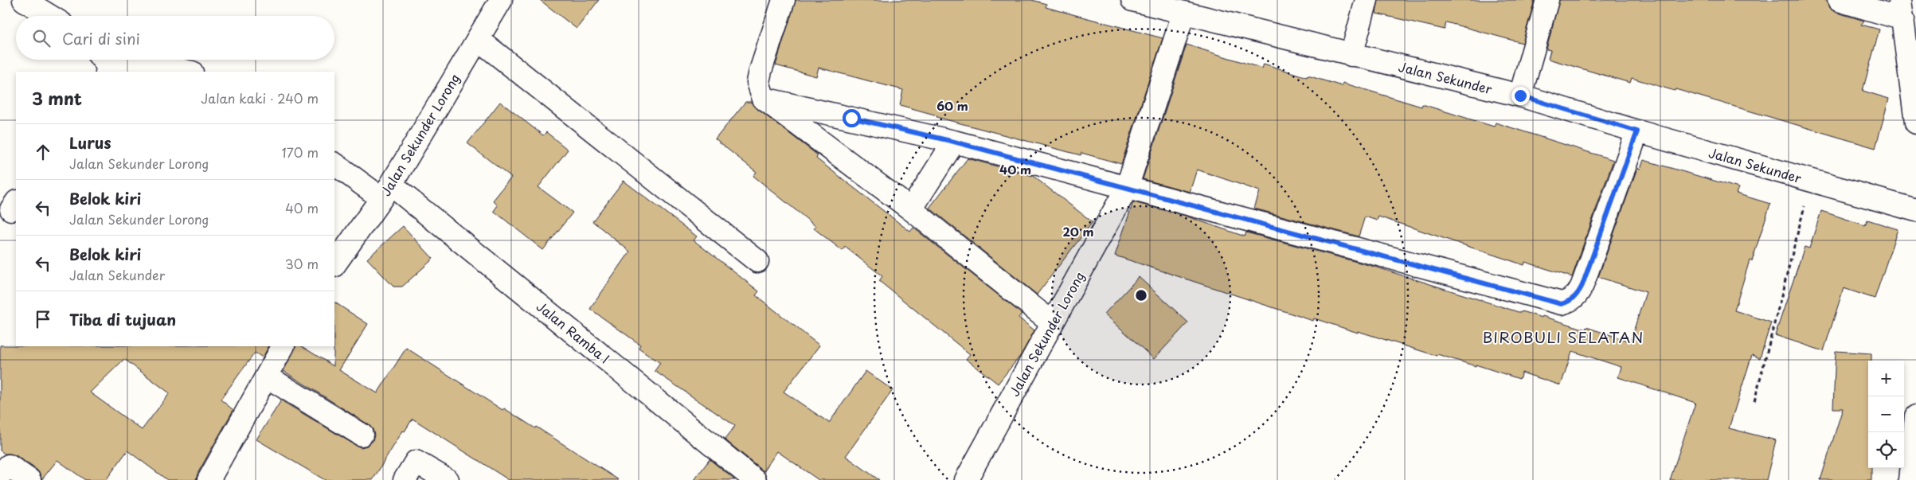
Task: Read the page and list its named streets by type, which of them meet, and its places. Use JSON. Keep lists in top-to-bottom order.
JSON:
{
  "streets": {
    "street": ["Jalan Sekunder", "Jalan Sekunder Lorong", "Jalan Ramba I"]
  },
  "crossings": [
    ["Jalan Sekunder", "Jalan Sekunder Lorong"],
    ["Jalan Sekunder Lorong", "Jalan Ramba I"]
  ],
  "districts": ["BIROBULI SELATAN"],
  "page": {
    "search": "Cari di sini",
    "heading": ["3 mnt", "Jalan kaki · 240 m"],
    "list": [
      ["Lurus", "Jalan Sekunder Lorong", "170 m"],
      ["Belok kiri", "Jalan Sekunder Lorong", "40 m"],
      ["Belok kiri", "Jalan Sekunder", "30 m"],
      "Tiba di tujuan"
    ],
    "map_buttons": ["+", "−"]
  },
  "rings": ["60 m", "40 m", "20 m"]
}
